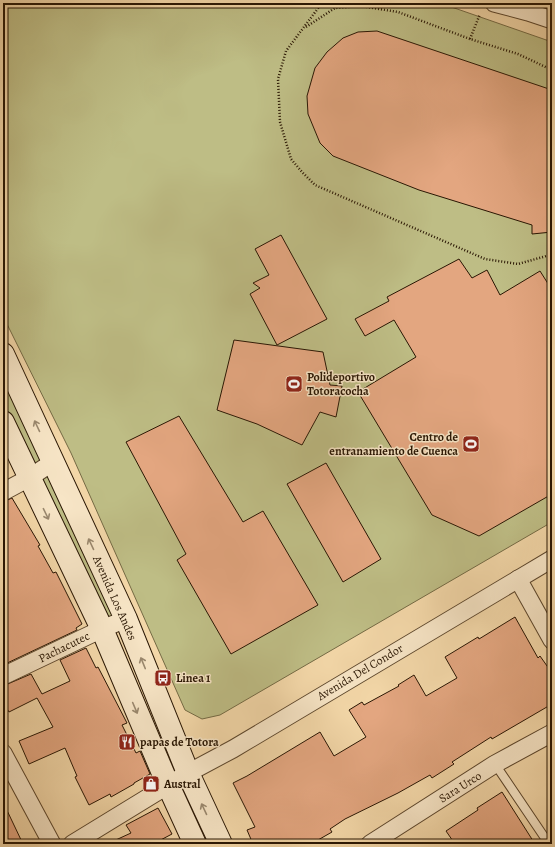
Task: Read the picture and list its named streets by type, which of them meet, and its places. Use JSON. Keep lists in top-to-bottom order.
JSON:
{
  "streets": {
    "main road": ["Avenida Los Andes"],
    "street": ["Pachacutec", "Avenida Del Condor", "Sara Urco"]
  },
  "crossings": [
    ["Avenida Los Andes", "Pachacutec"],
    ["Avenida Los Andes", "Avenida Del Condor"]
  ],
  "places": {
    "sports": ["Polideportivo Totoracocha", "Centro de entranamiento de Cuenca"],
    "bus stop": ["Linea 1"],
    "restaurant": ["papas de Totora"],
    "shop": ["Austral"]
  }
}
